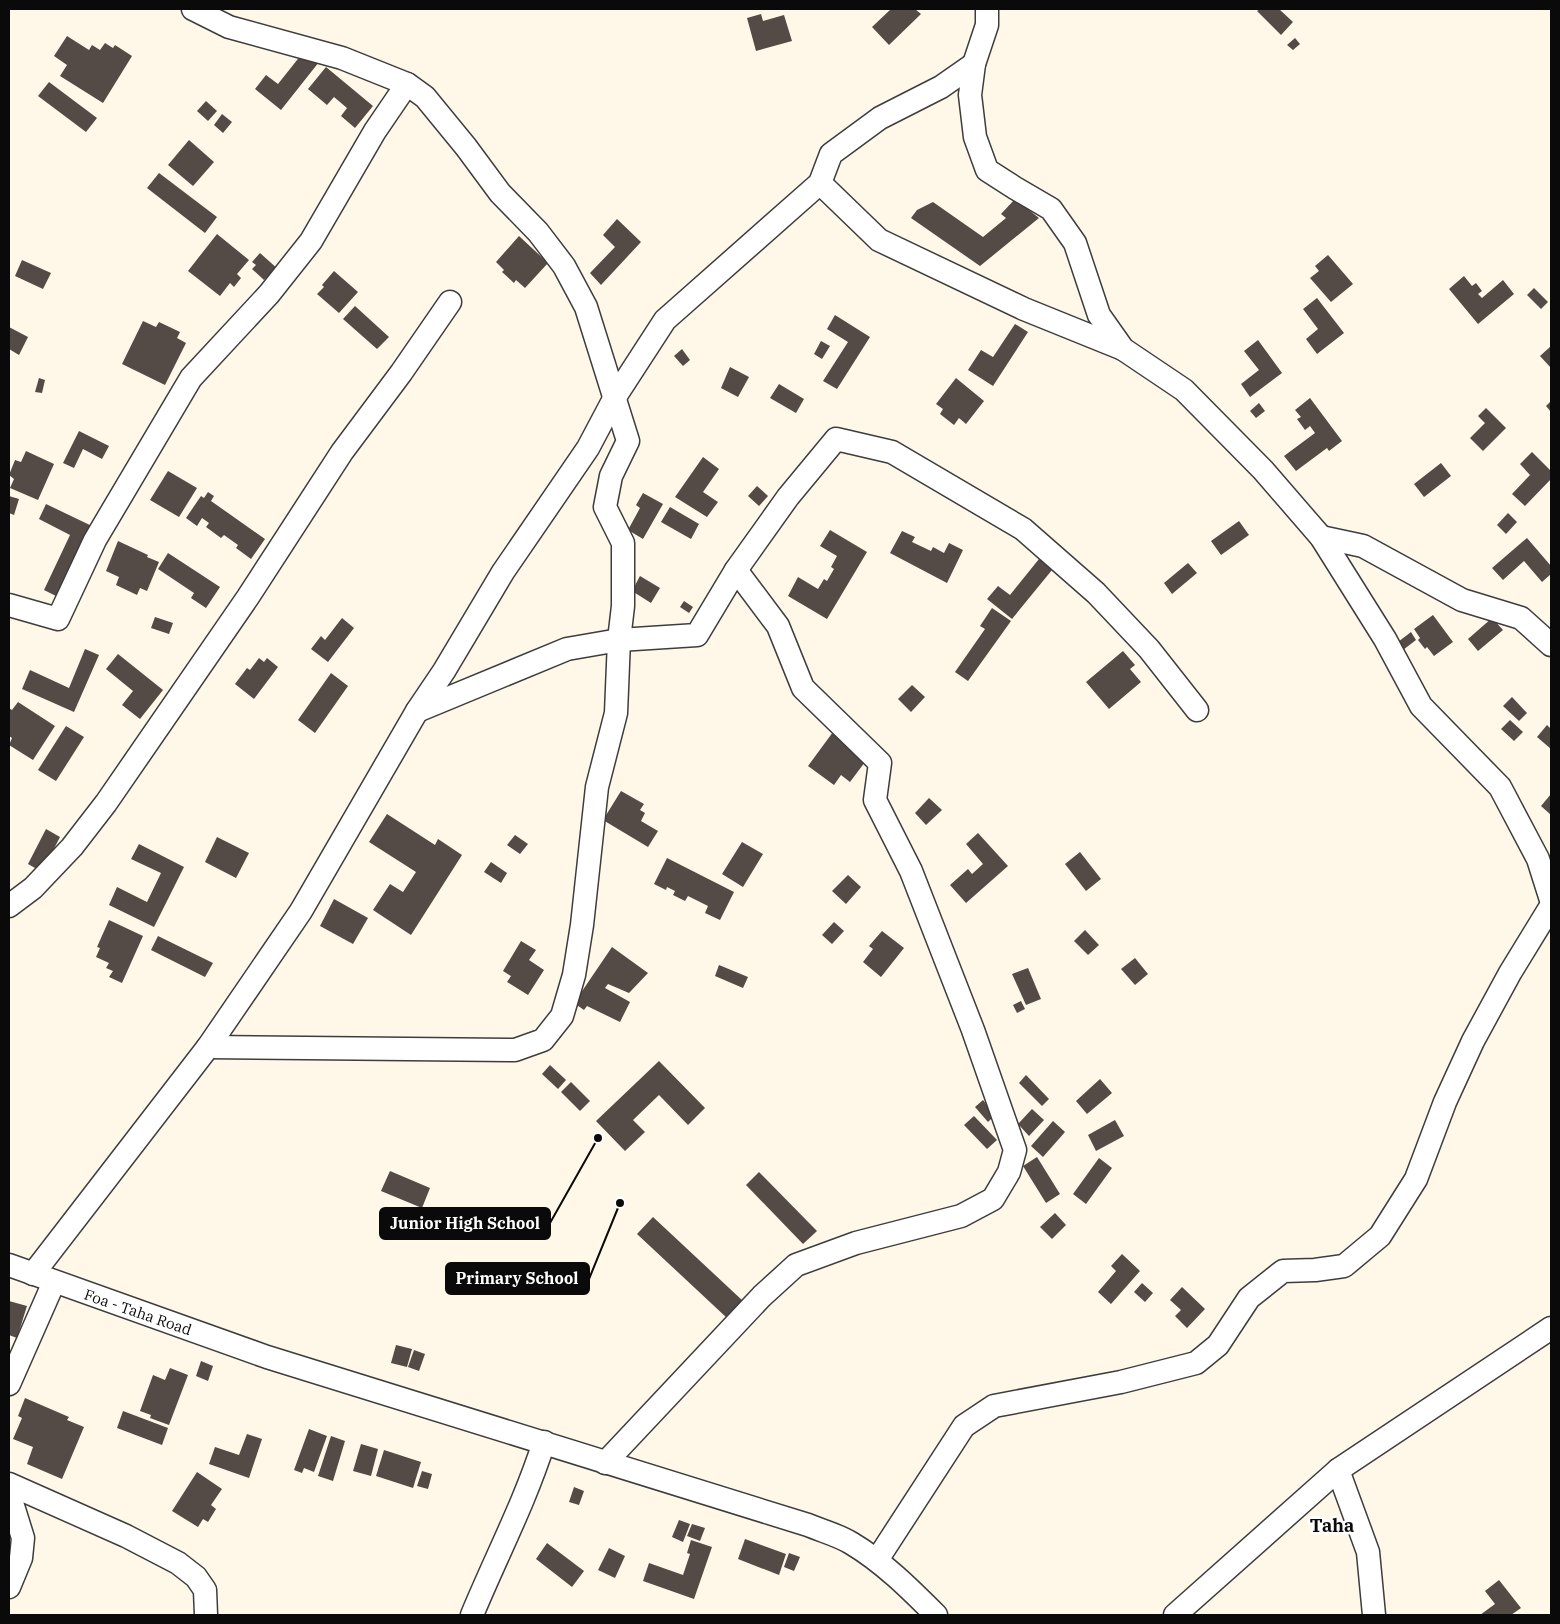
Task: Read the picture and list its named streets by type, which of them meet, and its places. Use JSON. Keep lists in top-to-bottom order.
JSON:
{
  "streets": {
    "street": ["Foa - Taha Road"]
  },
  "districts": ["Taha"],
  "places": ["Junior High School", "Primary School"]
}
